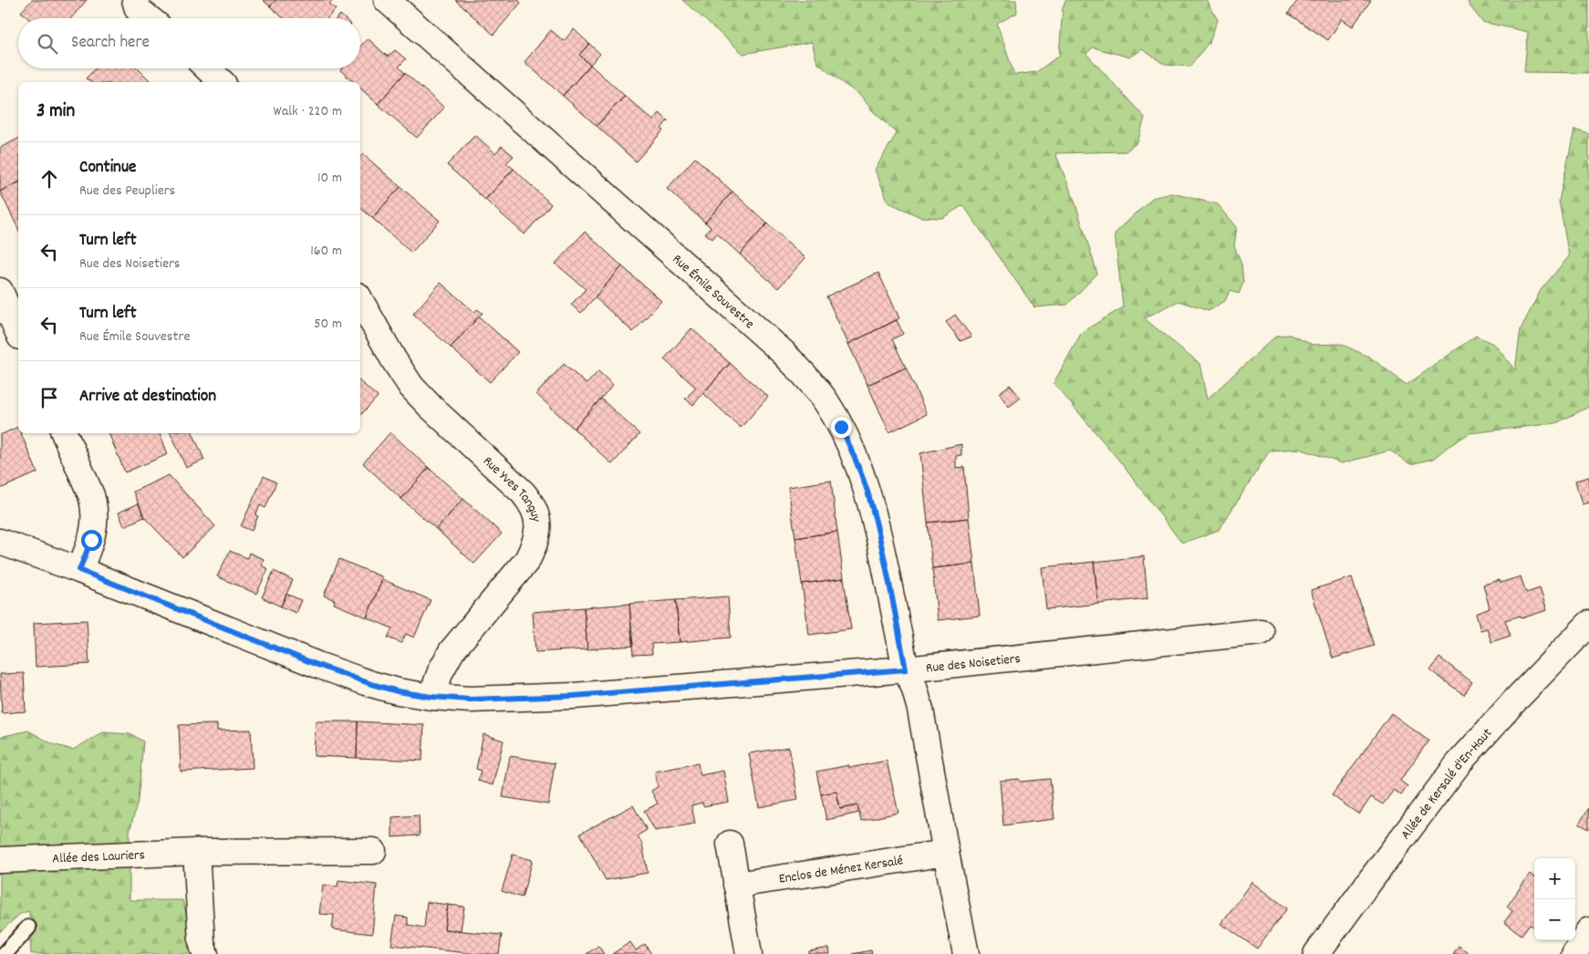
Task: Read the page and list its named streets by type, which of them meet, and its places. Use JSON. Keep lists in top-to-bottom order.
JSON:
{
  "streets": {
    "street": [
      "Rue Émile Souvestre",
      "Rue Yves Tanguy",
      "Rue des Noisetiers",
      "Allée de Kersalé d'En-Haut",
      "Allée des Lauriers",
      "Enclos de Ménez Kersalé"
    ]
  },
  "crossings": [
    ["Rue Émile Souvestre", "Rue des Noisetiers"],
    ["Rue Yves Tanguy", "Rue des Noisetiers"]
  ],
  "page": {
    "search": "Search here",
    "heading": ["3 min", "Walk · 220 m"],
    "list": [
      ["Continue", "Rue des Peupliers", "10 m"],
      ["Turn left", "Rue des Noisetiers", "160 m"],
      ["Turn left", "Rue Émile Souvestre", "50 m"],
      "Arrive at destination"
    ],
    "map_buttons": ["+", "−"]
  }
}
